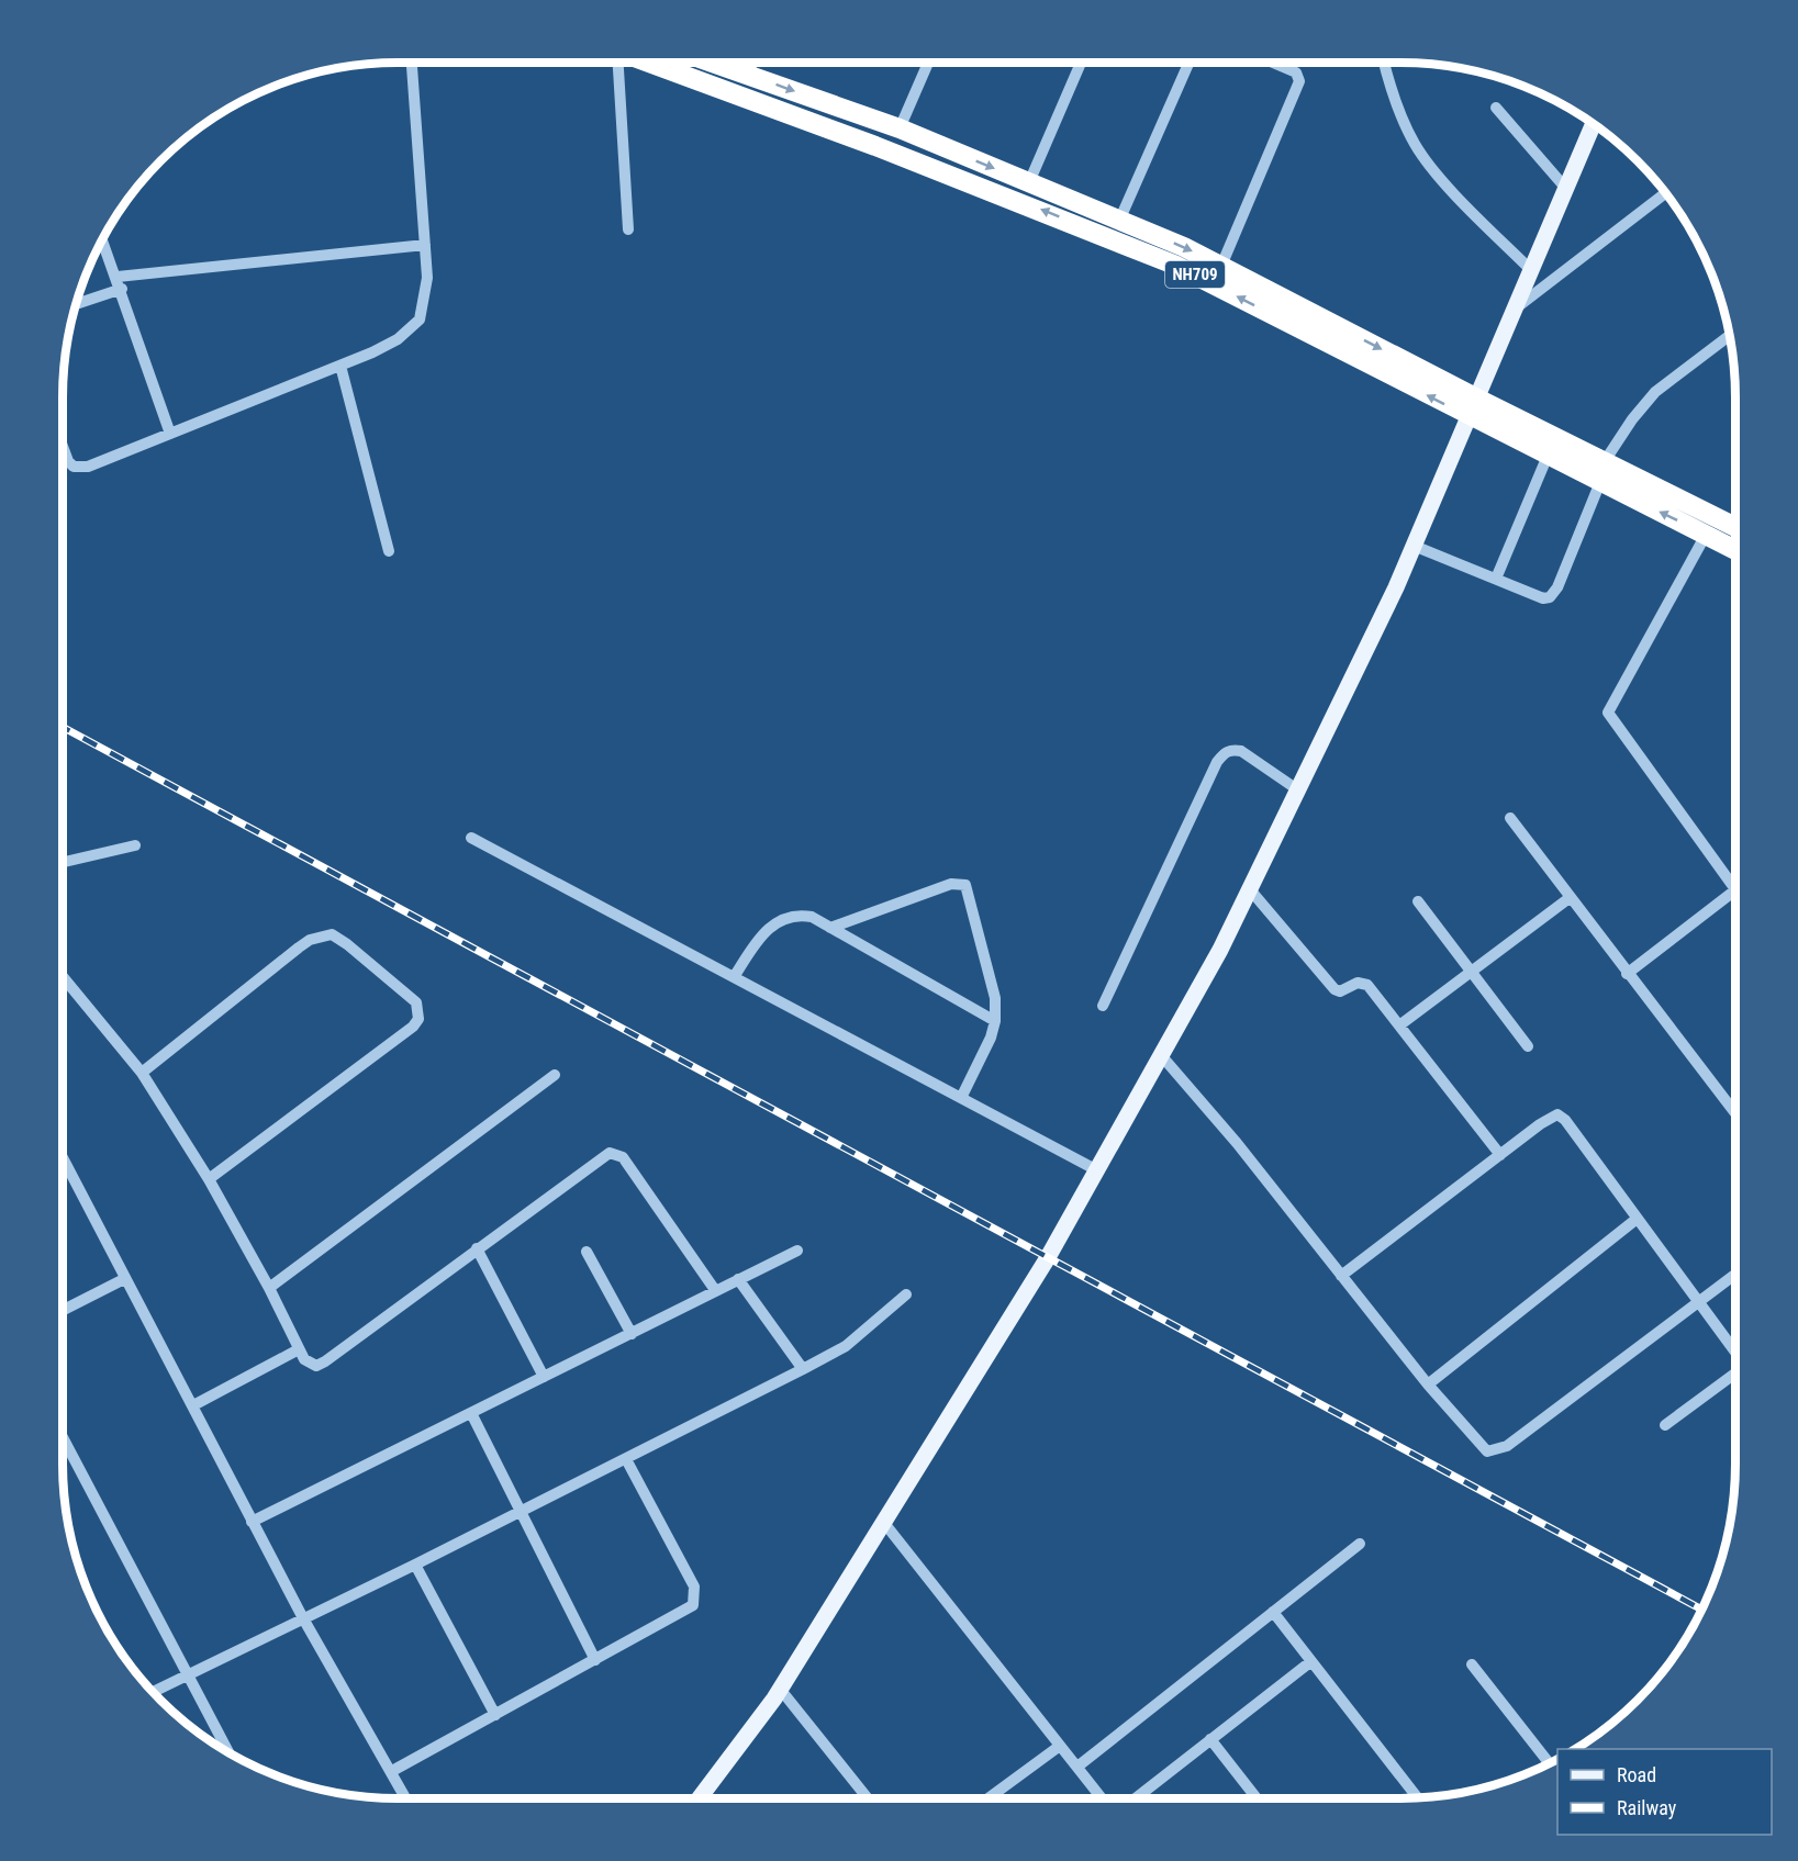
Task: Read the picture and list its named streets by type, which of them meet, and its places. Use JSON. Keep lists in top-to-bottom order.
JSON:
{
  "streets": {
    "highway": ["NH709"]
  },
  "legend": ["Road", "Railway"]
}
